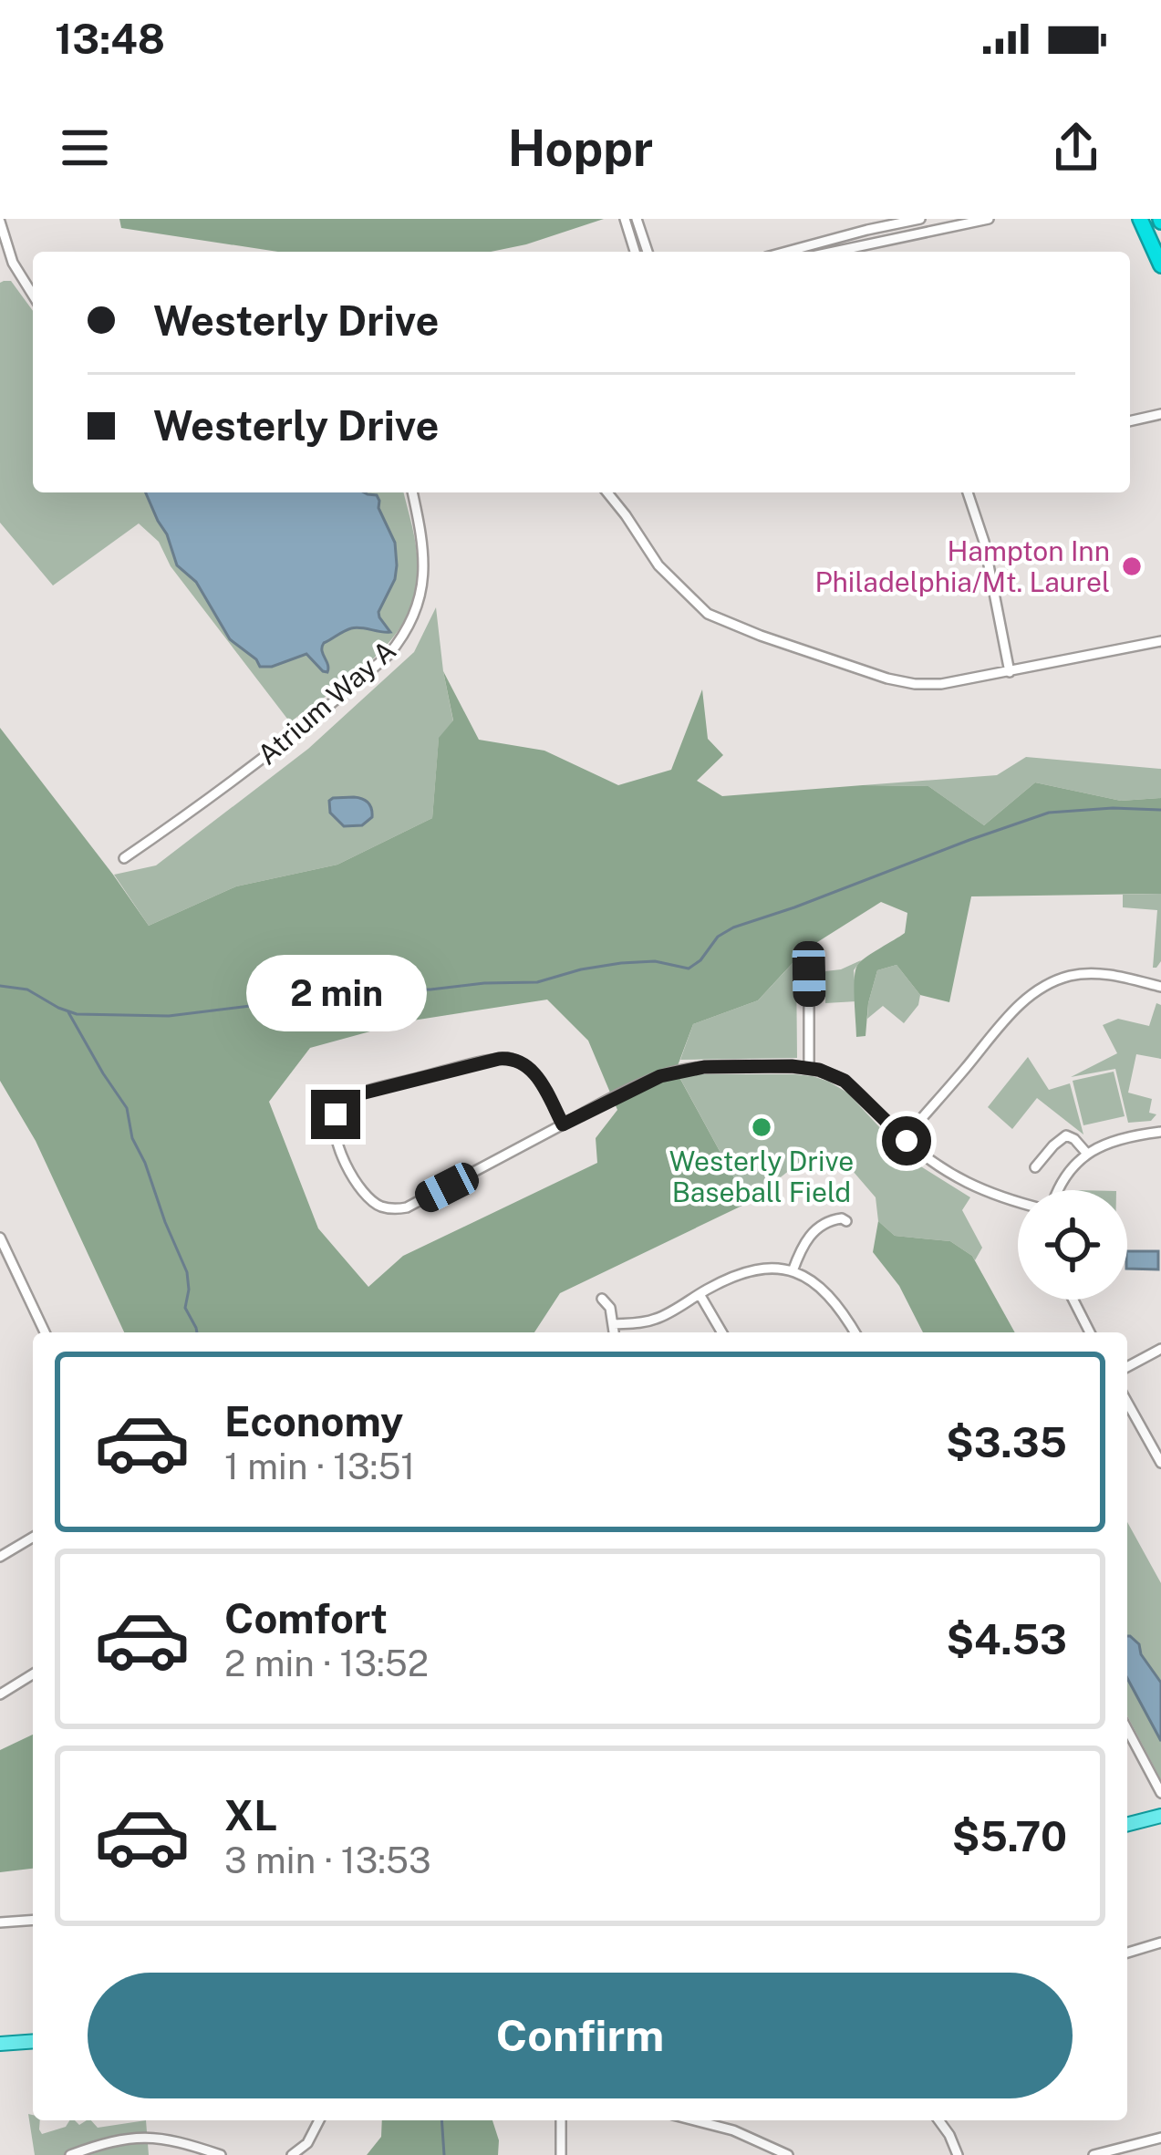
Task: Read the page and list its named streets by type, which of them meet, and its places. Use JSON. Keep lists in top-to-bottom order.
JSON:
{
  "streets": {
    "street": ["Atrium Way A"]
  },
  "places": ["Hampton Inn Philadelphia/Mt. Laurel", "Westerly Drive Baseball Field"],
  "page": {
    "status": "13:48",
    "header": "Hoppr",
    "banner": ["Westerly Drive", "Westerly Drive"],
    "bubble": "2 min",
    "list": [
      {
        "name": "Economy",
        "note": "1 min · 13:51",
        "value": "$3.35"
      },
      {
        "name": "Comfort",
        "note": "2 min · 13:52",
        "value": "$4.53"
      },
      {
        "name": "XL",
        "note": "3 min · 13:53",
        "value": "$5.70"
      }
    ],
    "buttons": "Confirm"
  }
}
